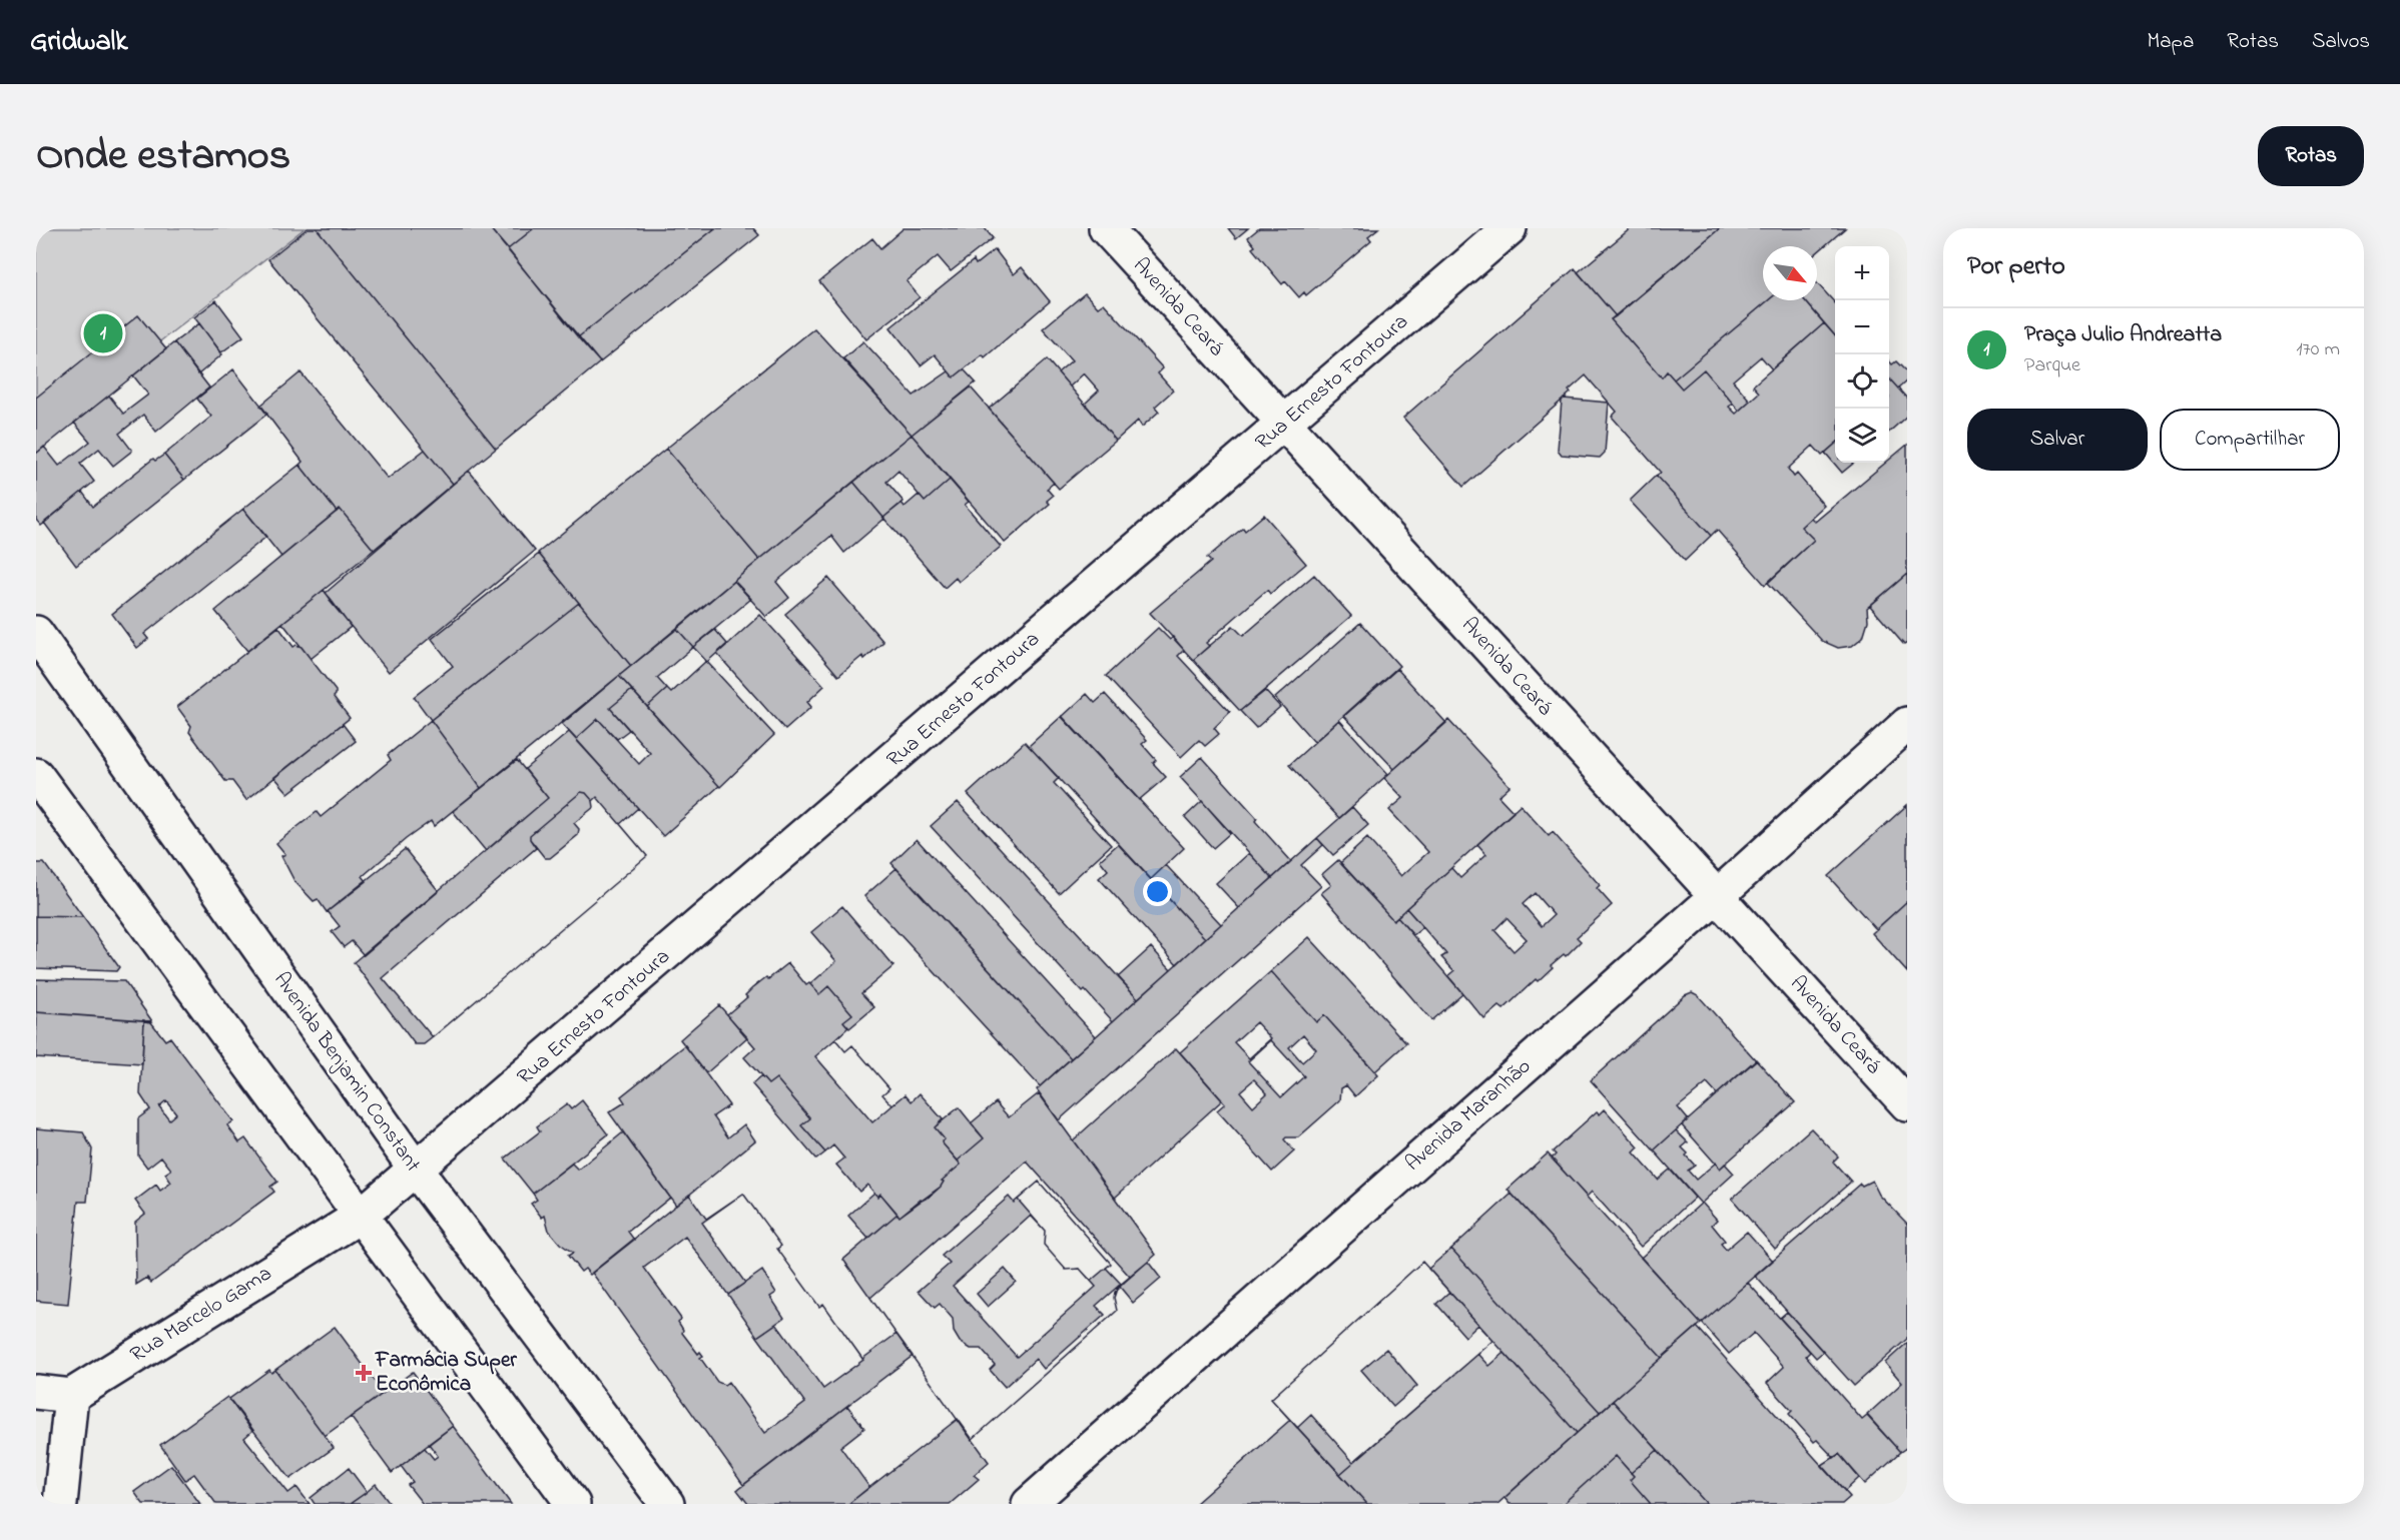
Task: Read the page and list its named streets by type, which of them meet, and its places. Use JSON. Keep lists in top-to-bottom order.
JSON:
{
  "streets": {
    "street": [
      "Avenida Ceará",
      "Rua Ernesto Fontoura",
      "Avenida Benjamin Constant",
      "Avenida Maranhão",
      "Rua Marcelo Gama"
    ]
  },
  "crossings": [
    ["Avenida Ceará", "Rua Ernesto Fontoura"],
    ["Avenida Ceará", "Avenida Maranhão"],
    ["Rua Ernesto Fontoura", "Avenida Benjamin Constant"],
    ["Rua Ernesto Fontoura", "Rua Marcelo Gama"]
  ],
  "places": {
    "health": ["Farmácia Super Econômica"]
  },
  "north": "bottom right",
  "page": {
    "header": "Gridwalk",
    "nav": ["Mapa", "Rotas", "Salvos"],
    "title": "Onde estamos",
    "buttons": [
      "Rotas",
      ["Salvar", "Compartilhar"]
    ],
    "heading": "Por perto",
    "map_buttons": ["+", "−"],
    "list": [
      {
        "mark": "1",
        "name": "Praça Julio Andreatta",
        "note": "Parque",
        "value": "170 m"
      }
    ],
    "pins": "1"
  }
}
